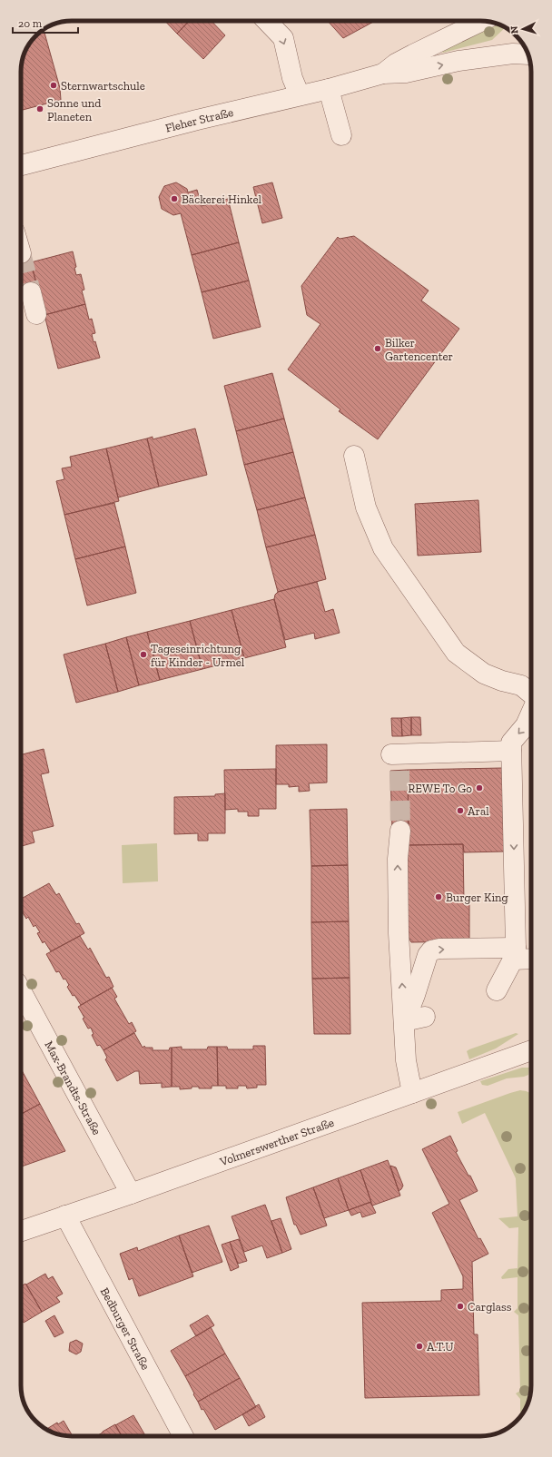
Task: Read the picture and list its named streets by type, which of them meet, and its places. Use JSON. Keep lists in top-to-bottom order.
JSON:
{
  "streets": {
    "street": [
      "Fleher Straße",
      "Max-Brandts-Straße",
      "Volmerswerther Straße",
      "Bedburger Straße"
    ]
  },
  "crossings": [
    ["Max-Brandts-Straße", "Volmerswerther Straße"],
    ["Volmerswerther Straße", "Bedburger Straße"]
  ],
  "places": [
    "Sternwartschule",
    "Sonne und Planeten",
    "Bäckerei Hinkel",
    "Bilker Gartencenter",
    "Tageseinrichtung für Kinder - Urmel",
    "REWE To Go",
    "Aral",
    "Burger King",
    "Carglass",
    "A.T.U"
  ],
  "scale_bar": "20 m",
  "north": "left"
}
